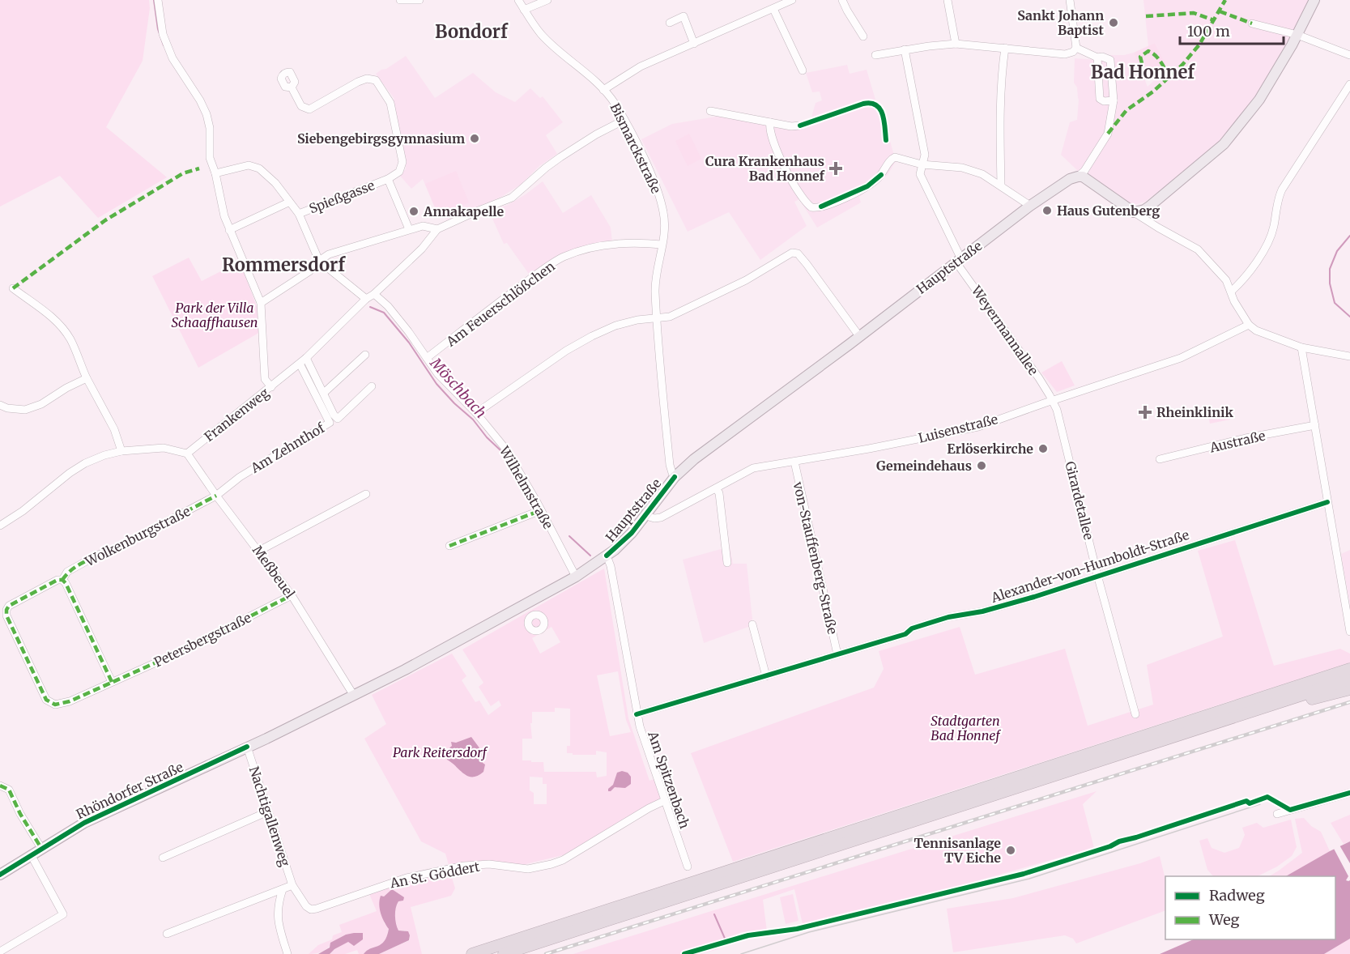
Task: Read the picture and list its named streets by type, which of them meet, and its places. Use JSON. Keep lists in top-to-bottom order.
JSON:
{
  "streets": {
    "main road": ["Hauptstraße", "Rhöndorfer Straße"],
    "street": [
      "Bismarckstraße",
      "Spießgasse",
      "Am Feuerschlößchen",
      "Weyermannallee",
      "Frankenweg",
      "Luisenstraße",
      "Austraße",
      "Am Zehnthof",
      "Wilhelmstraße",
      "Girardetallee",
      "Wolkenburgstraße",
      "von-Stauffenberg-Straße",
      "Alexander-von-Humboldt-Straße",
      "Meßbeuel",
      "Petersbergstraße",
      "Am Spitzenbach",
      "Nachtigallenweg",
      "An St. Göddert"
    ]
  },
  "crossings": [
    ["Bismarckstraße", "Hauptstraße"],
    ["Bismarckstraße", "Am Feuerschlößchen"],
    ["Hauptstraße", "Weyermannallee"],
    ["Hauptstraße", "Luisenstraße"],
    ["Hauptstraße", "Wilhelmstraße"],
    ["Hauptstraße", "Meßbeuel"],
    ["Hauptstraße", "Am Spitzenbach"],
    ["Hauptstraße", "Rhöndorfer Straße"],
    ["Am Feuerschlößchen", "Wilhelmstraße"],
    ["Weyermannallee", "Luisenstraße"],
    ["Weyermannallee", "Girardetallee"],
    ["Frankenweg", "Am Zehnthof"],
    ["Frankenweg", "Wilhelmstraße"],
    ["Frankenweg", "Meßbeuel"],
    ["Luisenstraße", "Girardetallee"],
    ["Luisenstraße", "von-Stauffenberg-Straße"],
    ["Am Zehnthof", "Wolkenburgstraße"],
    ["Am Zehnthof", "Meßbeuel"],
    ["Girardetallee", "Alexander-von-Humboldt-Straße"],
    ["Wolkenburgstraße", "Meßbeuel"],
    ["Wolkenburgstraße", "Petersbergstraße"],
    ["von-Stauffenberg-Straße", "Alexander-von-Humboldt-Straße"],
    ["Alexander-von-Humboldt-Straße", "Am Spitzenbach"],
    ["Meßbeuel", "Petersbergstraße"],
    ["Meßbeuel", "Rhöndorfer Straße"],
    ["Am Spitzenbach", "An St. Göddert"],
    ["Rhöndorfer Straße", "Nachtigallenweg"],
    ["Nachtigallenweg", "An St. Göddert"]
  ],
  "districts": ["Bondorf", "Bad Honnef", "Rommersdorf"],
  "water": ["Möschbach"],
  "parks": ["Park der Villa Schaaffhausen", "Stadtgarten Bad Honnef", "Park Reitersdorf"],
  "places": {
    "other": [
      "Sankt Johann Baptist",
      "Siebengebirgsgymnasium",
      "Haus Gutenberg",
      "Annakapelle",
      "Erlöserkirche",
      "Gemeindehaus",
      "Tennisanlage TV Eiche"
    ],
    "health": ["Cura Krankenhaus Bad Honnef", "Rheinklinik"]
  },
  "legend": ["Radweg", "Weg"],
  "scale_bar": "100 m"
}
